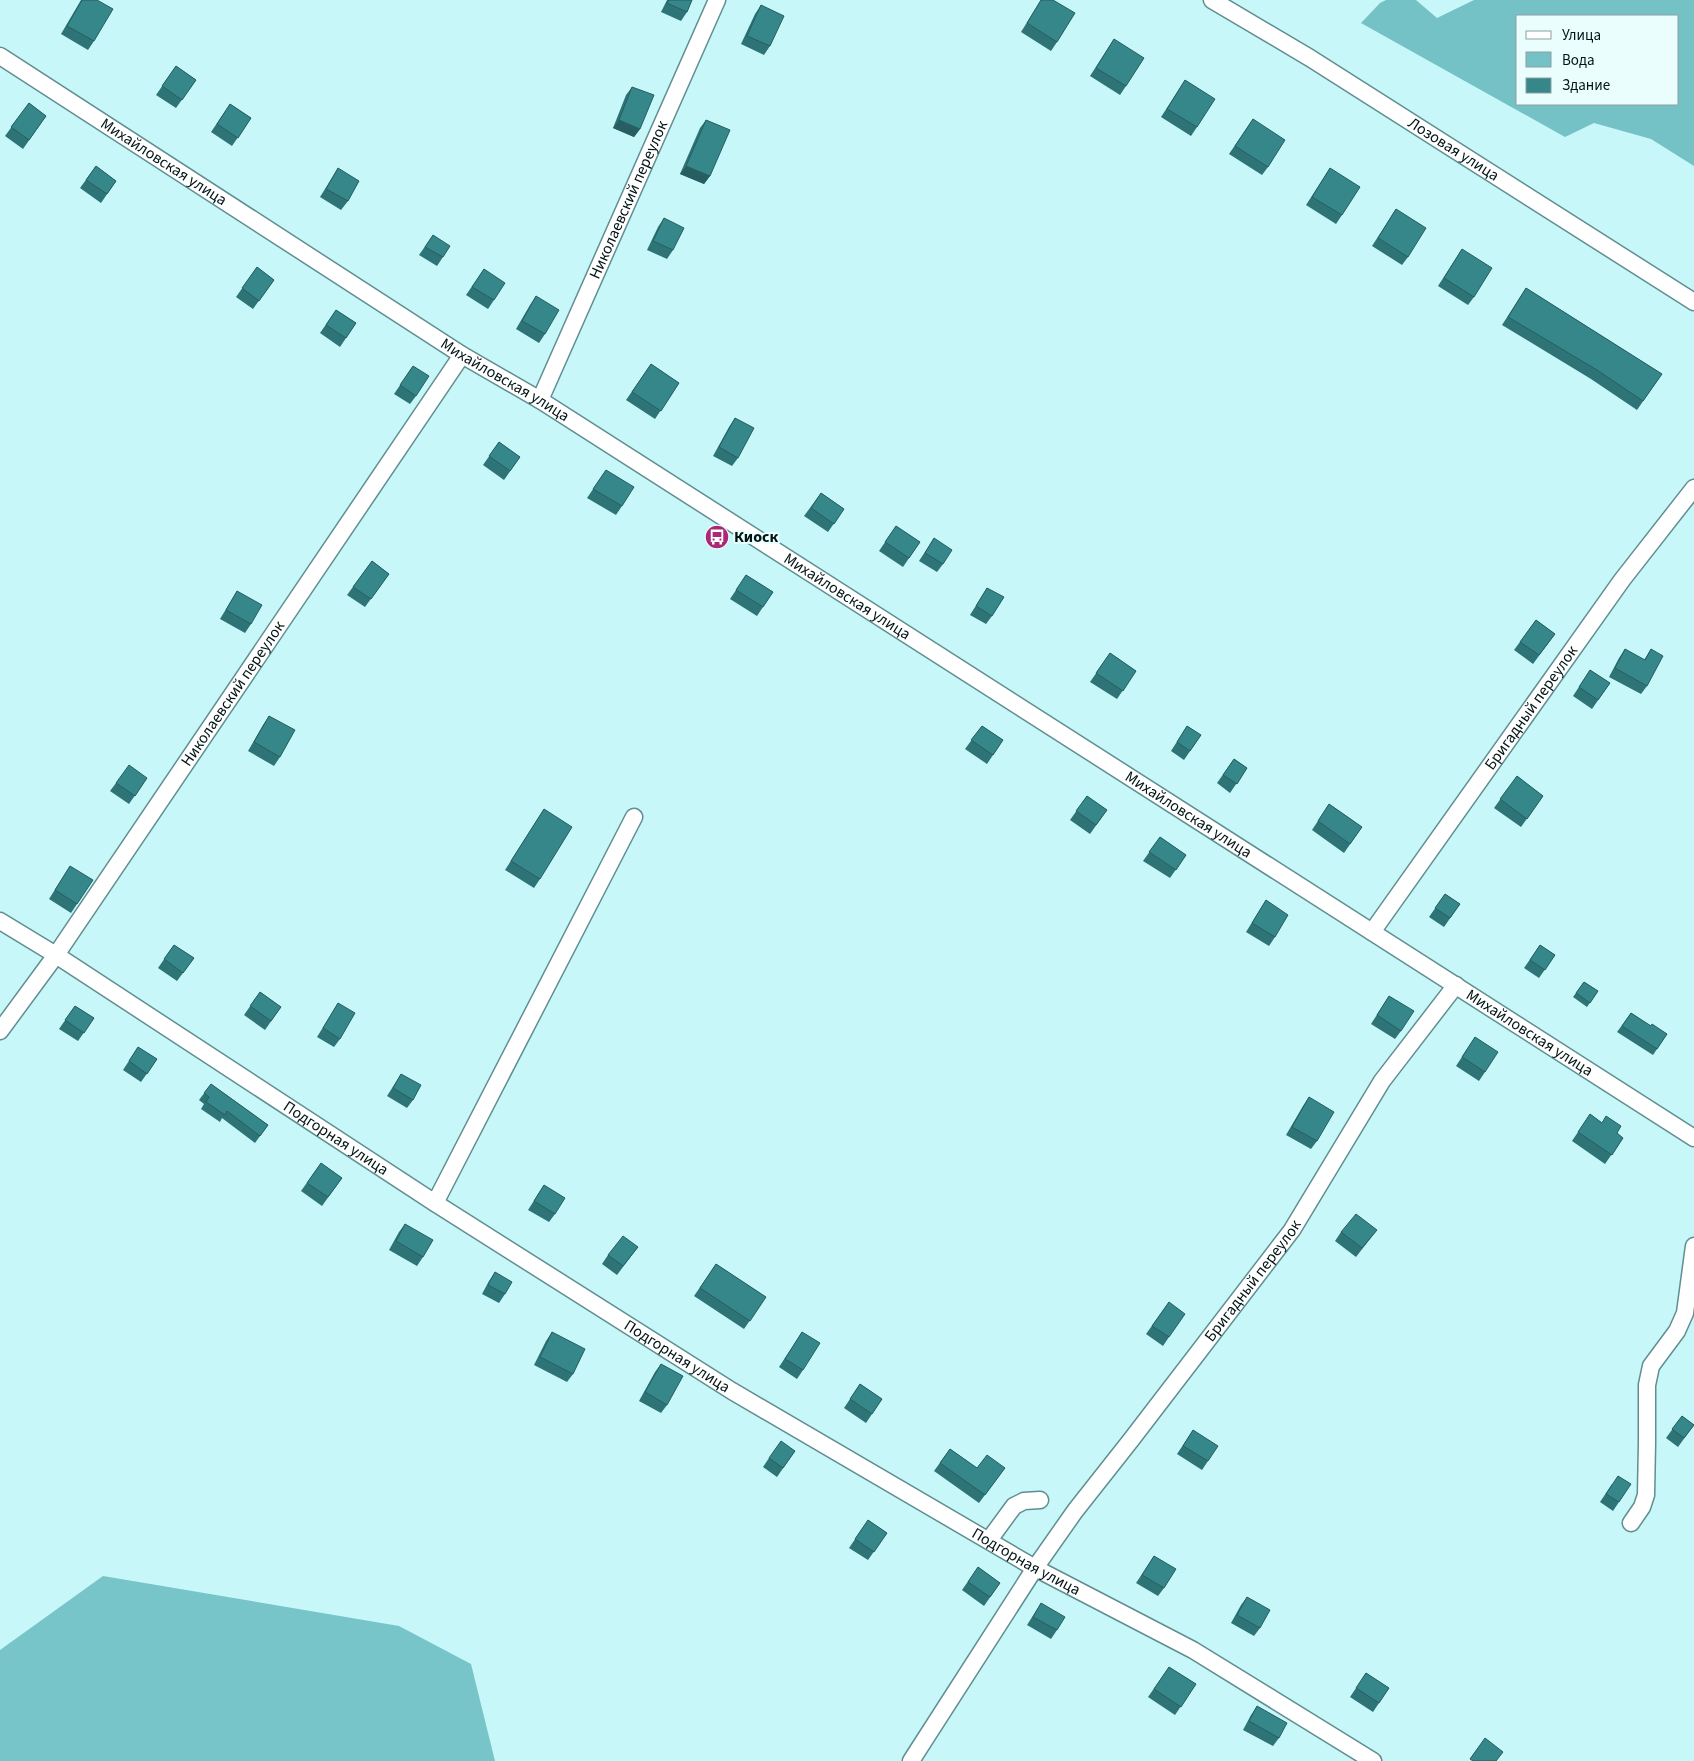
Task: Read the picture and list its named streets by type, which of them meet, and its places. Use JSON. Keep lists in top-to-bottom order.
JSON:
{
  "streets": {
    "street": [
      "Лозовая улица",
      "Михайловская улица",
      "Николаевский переулок",
      "Бригадный переулок",
      "Подгорная улица"
    ]
  },
  "crossings": [
    ["Михайловская улица", "Николаевский переулок"],
    ["Михайловская улица", "Бригадный переулок"],
    ["Николаевский переулок", "Подгорная улица"],
    ["Бригадный переулок", "Подгорная улица"]
  ],
  "places": {
    "bus stop": ["Киоск"]
  },
  "legend": ["Улица", "Вода", "Здание"]
}
